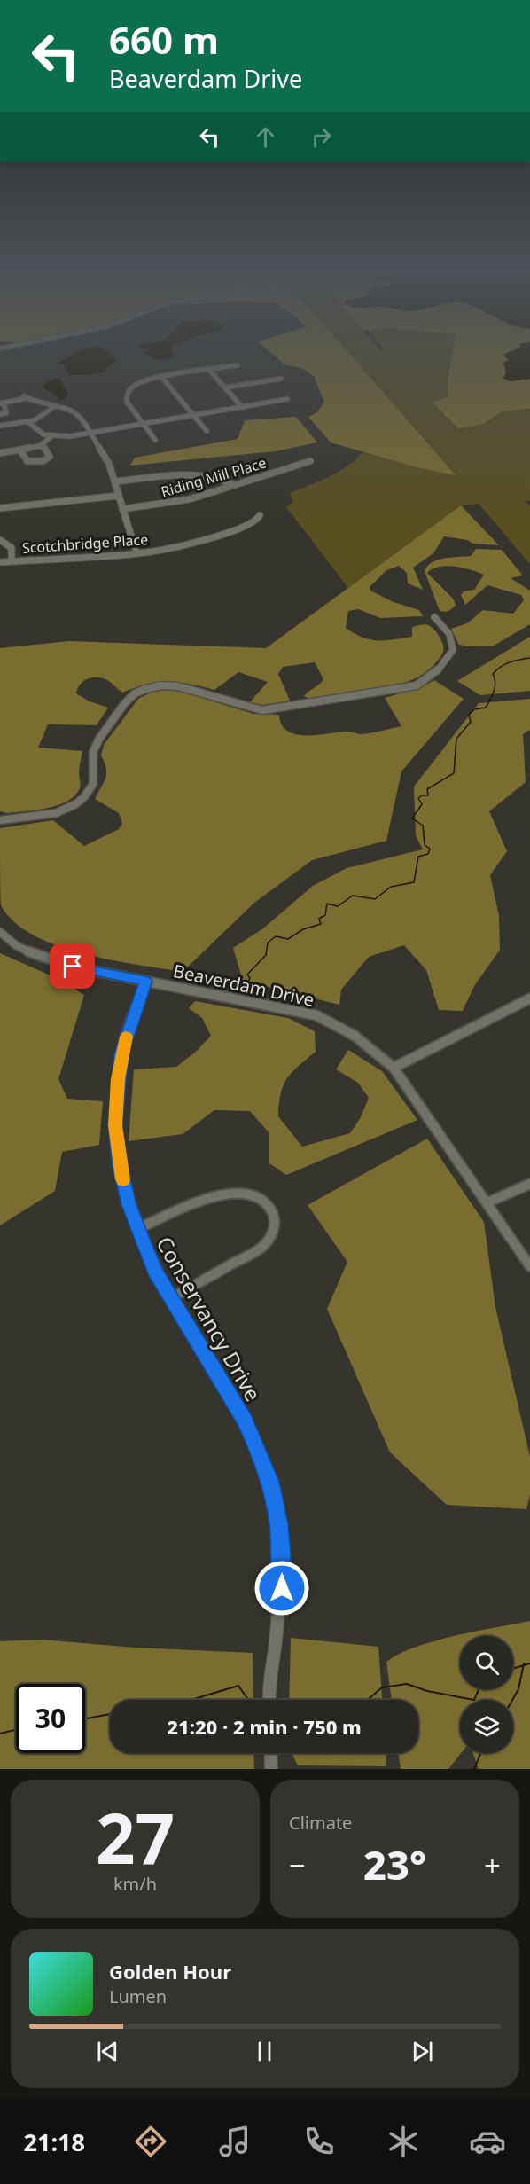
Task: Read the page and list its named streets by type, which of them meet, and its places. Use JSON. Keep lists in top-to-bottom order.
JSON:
{
  "streets": {
    "street": [
      "Riding Mill Place",
      "Scotchbridge Place",
      "Beaverdam Drive",
      "Conservancy Drive"
    ]
  },
  "crossings": [
    ["Beaverdam Drive", "Conservancy Drive"]
  ],
  "page": {
    "turn": ["660 m", "Beaverdam Drive"],
    "limit": "30",
    "trip": "21:20 · 2 min · 750 m",
    "tile": [
      ["27", "km/h"],
      "Climate"
    ],
    "heat": ["−", "23°", "+"],
    "song": ["Golden Hour", "Lumen"],
    "tabs": "21:18"
  }
}
